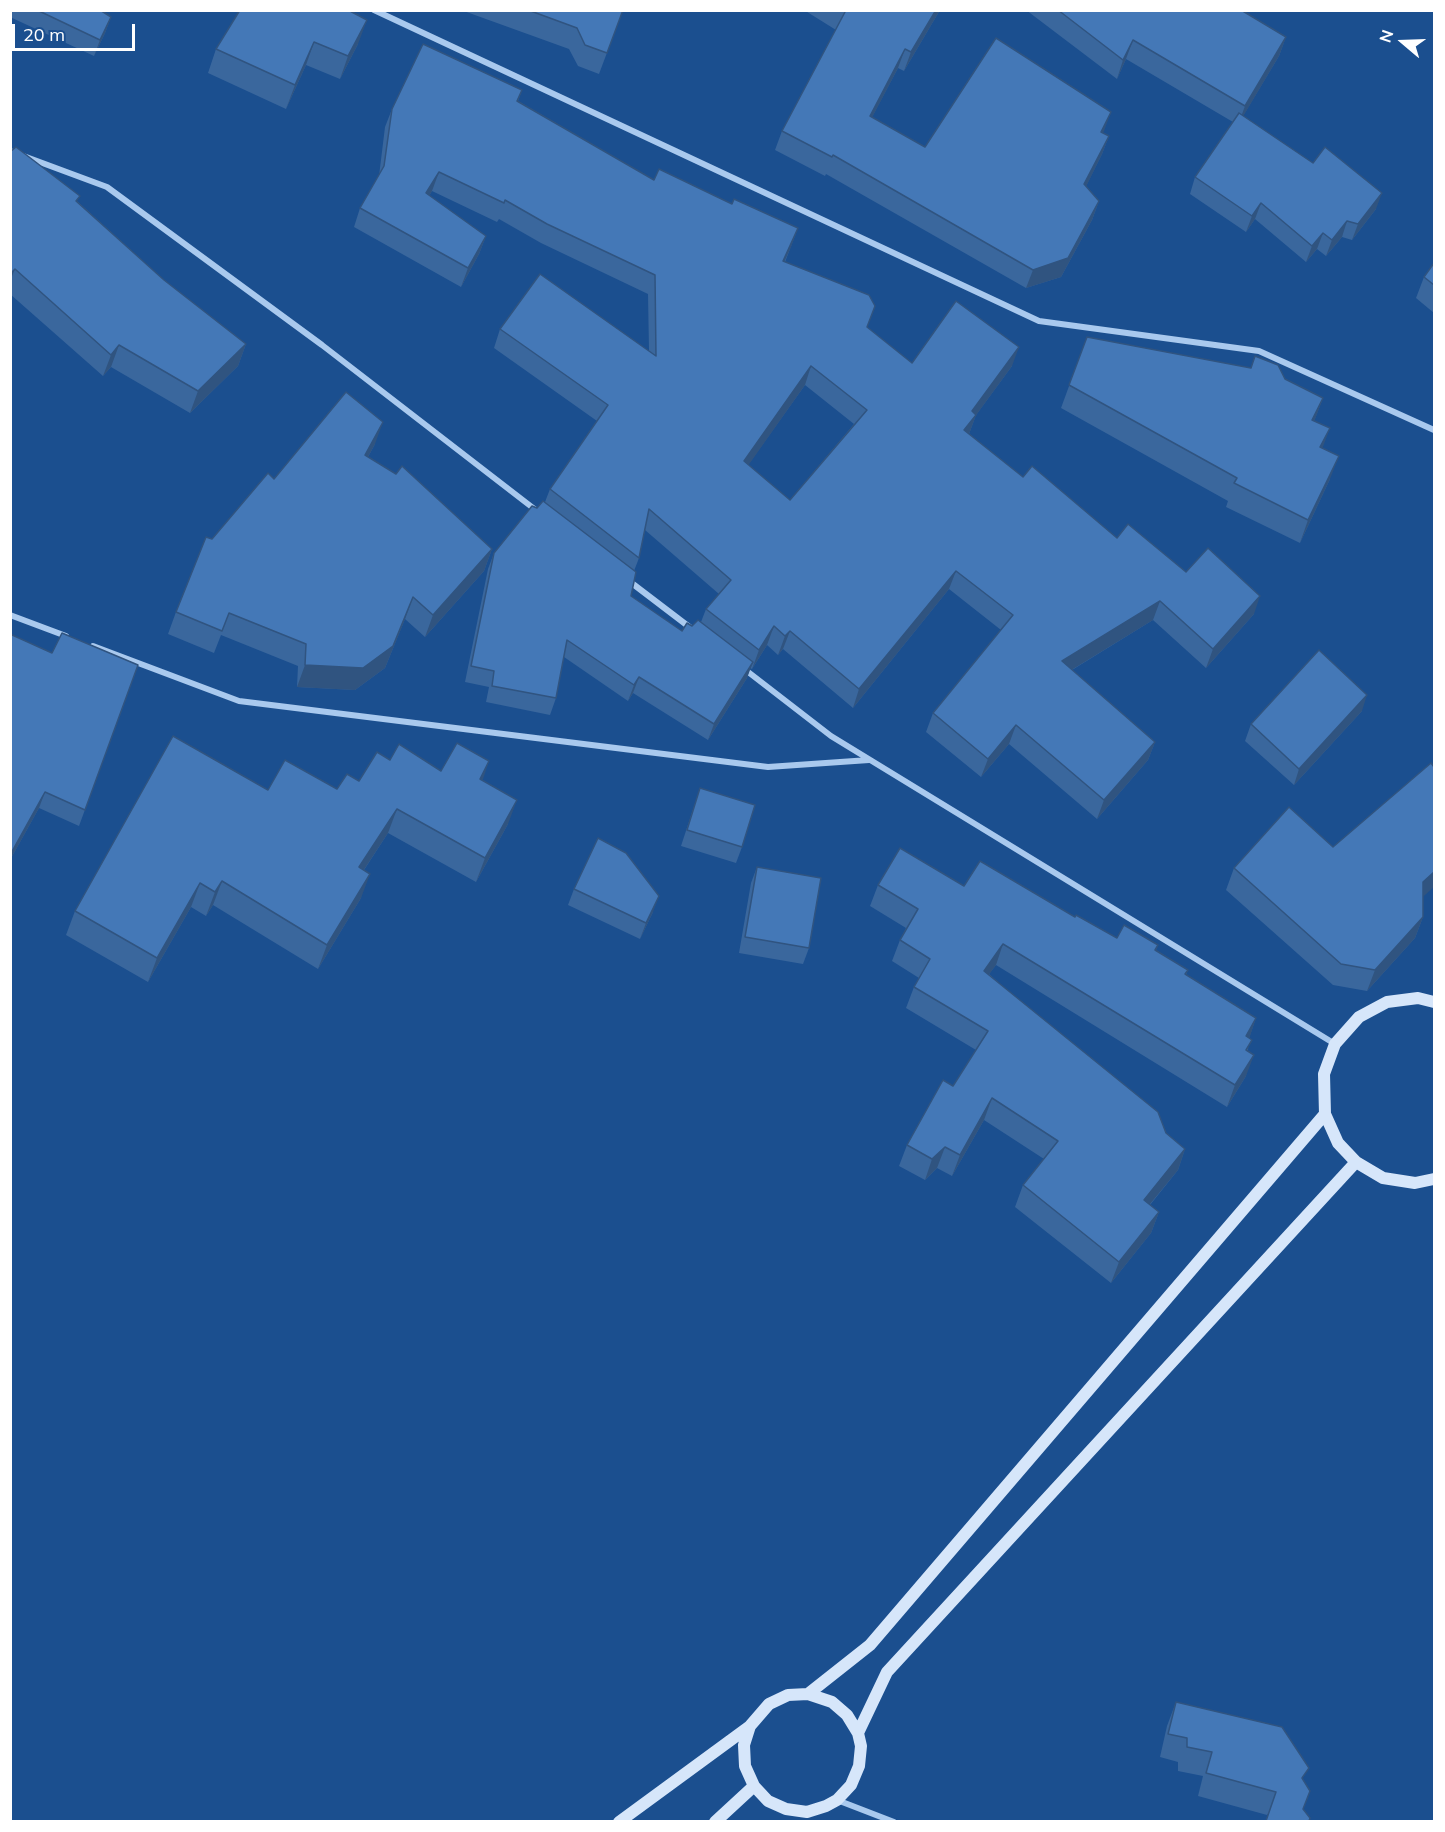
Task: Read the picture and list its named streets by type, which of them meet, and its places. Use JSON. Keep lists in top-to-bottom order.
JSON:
{
  "scale_bar": "20 m",
  "north": "left"
}
